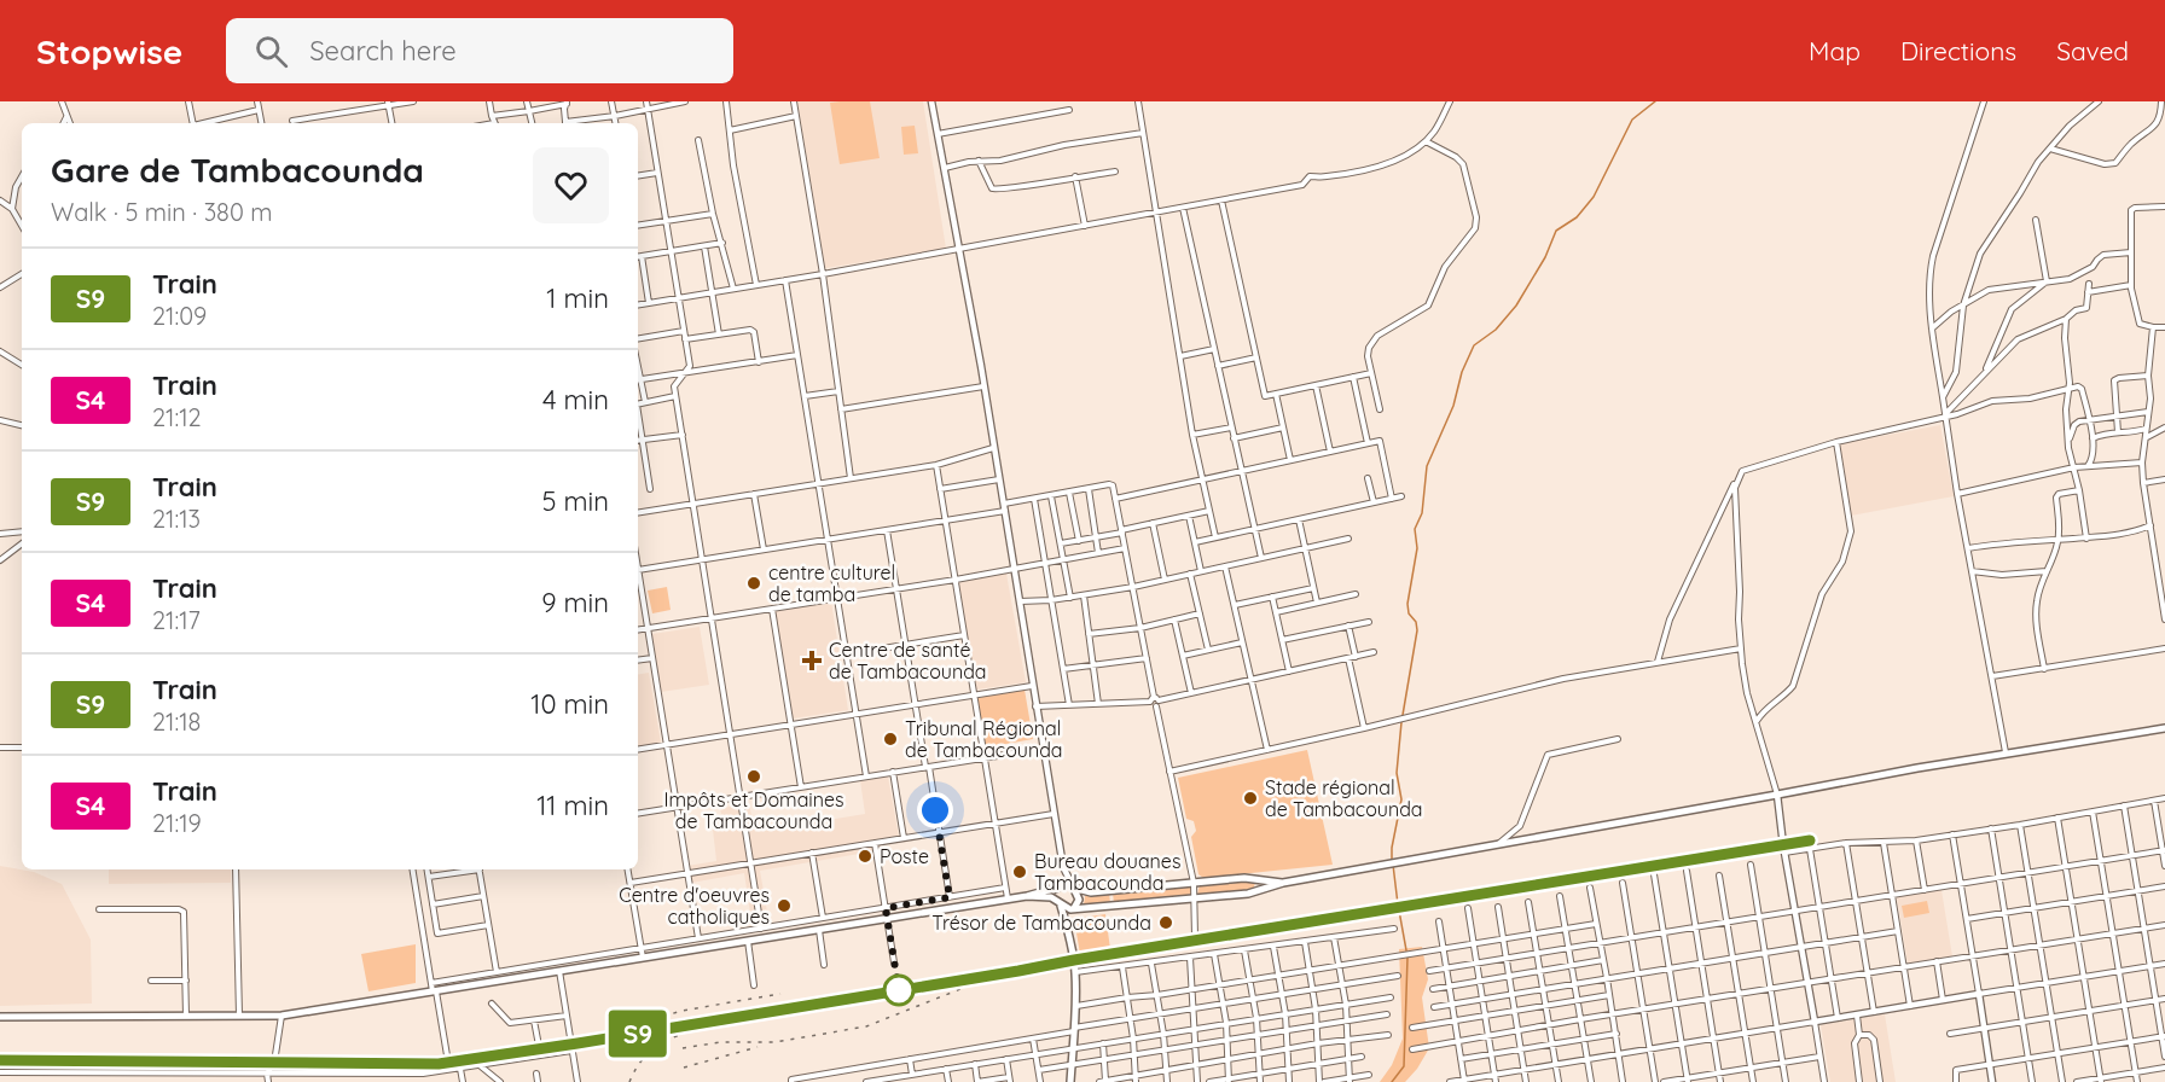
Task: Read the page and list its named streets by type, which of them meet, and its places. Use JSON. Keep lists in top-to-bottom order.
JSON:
{
  "places": {
    "other": [
      "centre culturel de tamba",
      "Tribunal Régional de Tambacounda",
      "Impôts et Domaines de Tambacounda",
      "Stade régional de Tambacounda",
      "Poste",
      "Bureau douanes Tambacounda",
      "Centre d'oeuvres catholiques",
      "Trésor de Tambacounda"
    ],
    "health": ["Centre de santé de Tambacounda"]
  },
  "page": {
    "header": "Stopwise",
    "search": "Search here",
    "nav": ["Map", "Directions", "Saved"],
    "on_map": "S9",
    "heading": ["Gare de Tambacounda", "Walk · 5 min · 380 m"],
    "list": [
      {
        "mark": "S9",
        "name": "Train",
        "note": "21:09",
        "value": "1 min"
      },
      {
        "mark": "S4",
        "name": "Train",
        "note": "21:12",
        "value": "4 min"
      },
      {
        "mark": "S9",
        "name": "Train",
        "note": "21:13",
        "value": "5 min"
      },
      {
        "mark": "S4",
        "name": "Train",
        "note": "21:17",
        "value": "9 min"
      },
      {
        "mark": "S9",
        "name": "Train",
        "note": "21:18",
        "value": "10 min"
      },
      {
        "mark": "S4",
        "name": "Train",
        "note": "21:19",
        "value": "11 min"
      }
    ]
  }
}
